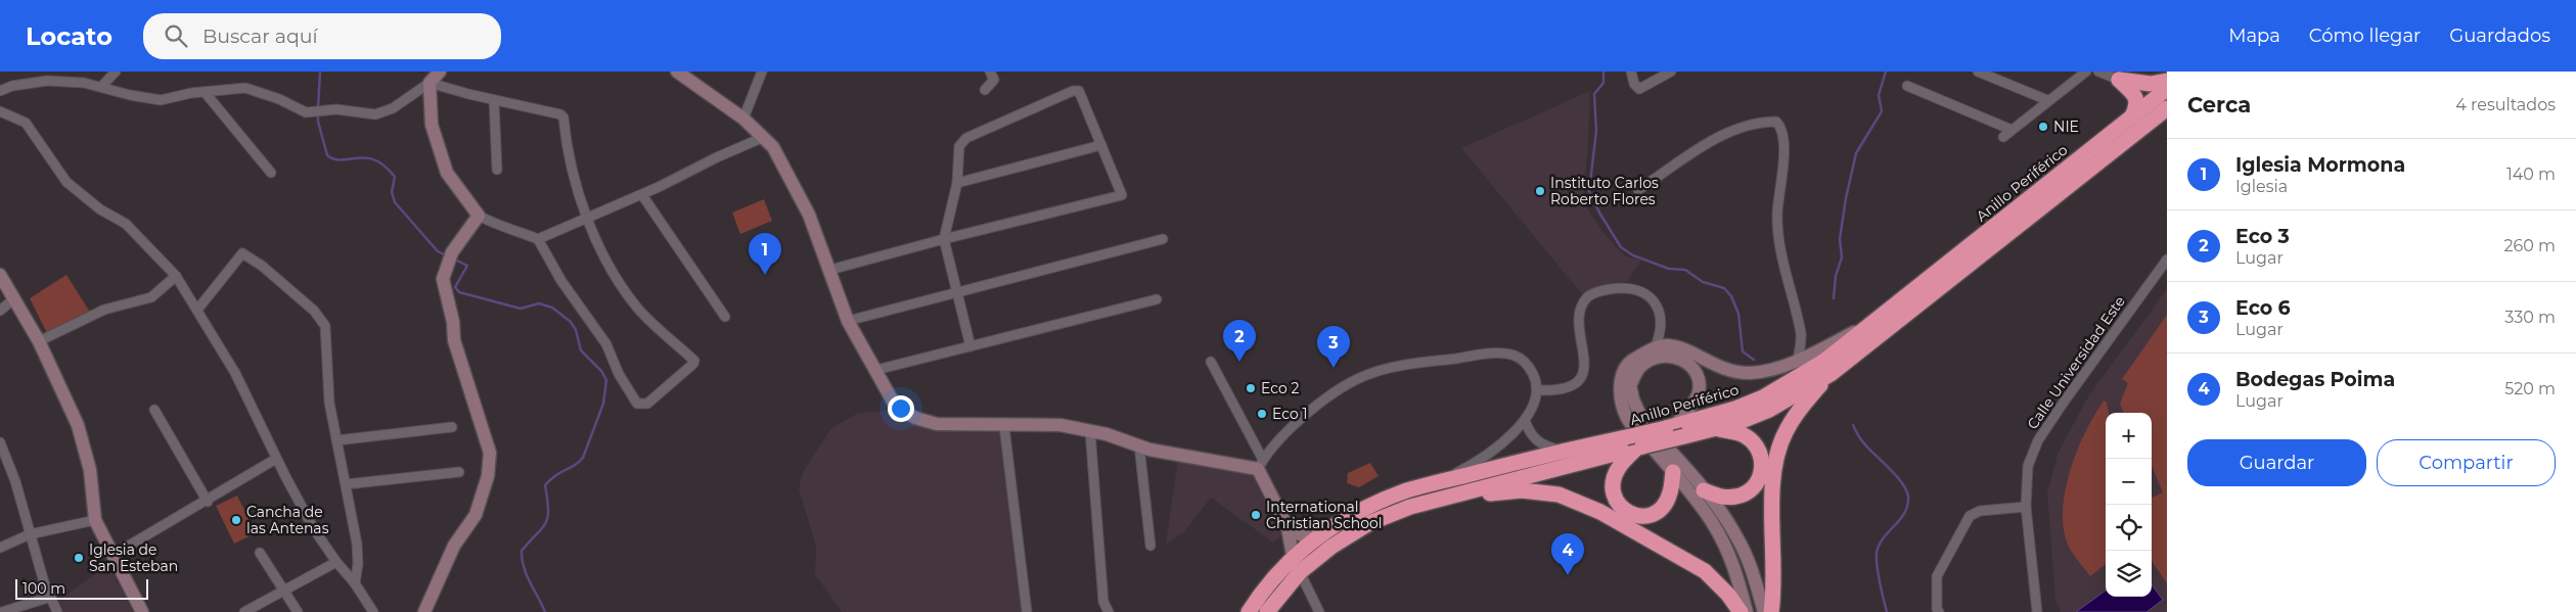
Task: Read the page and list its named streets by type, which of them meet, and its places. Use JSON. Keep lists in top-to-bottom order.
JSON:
{
  "streets": {
    "highway": ["Anillo Periférico"],
    "street": ["Calle Universidad Este"]
  },
  "places": [
    "NIE",
    "Instituto Carlos Roberto Flores",
    "Eco 2",
    "Eco 1",
    "International Christian School",
    "Cancha de las Antenas",
    "Iglesia de San Esteban"
  ],
  "scale_bar": "100 m",
  "page": {
    "header": "Locato",
    "search": "Buscar aquí",
    "nav": ["Mapa", "Cómo llegar", "Guardados"],
    "heading": ["Cerca", "4 resultados"],
    "list": [
      {
        "mark": "1",
        "name": "Iglesia Mormona",
        "note": "Iglesia",
        "value": "140 m"
      },
      {
        "mark": "2",
        "name": "Eco 3",
        "note": "Lugar",
        "value": "260 m"
      },
      {
        "mark": "3",
        "name": "Eco 6",
        "note": "Lugar",
        "value": "330 m"
      },
      {
        "mark": "4",
        "name": "Bodegas Poima",
        "note": "Lugar",
        "value": "520 m"
      }
    ],
    "pins": [
      "1",
      "2",
      "3",
      "4"
    ],
    "map_buttons": ["+", "−"],
    "buttons": ["Guardar", "Compartir"],
    "scale": "100 m"
  }
}
